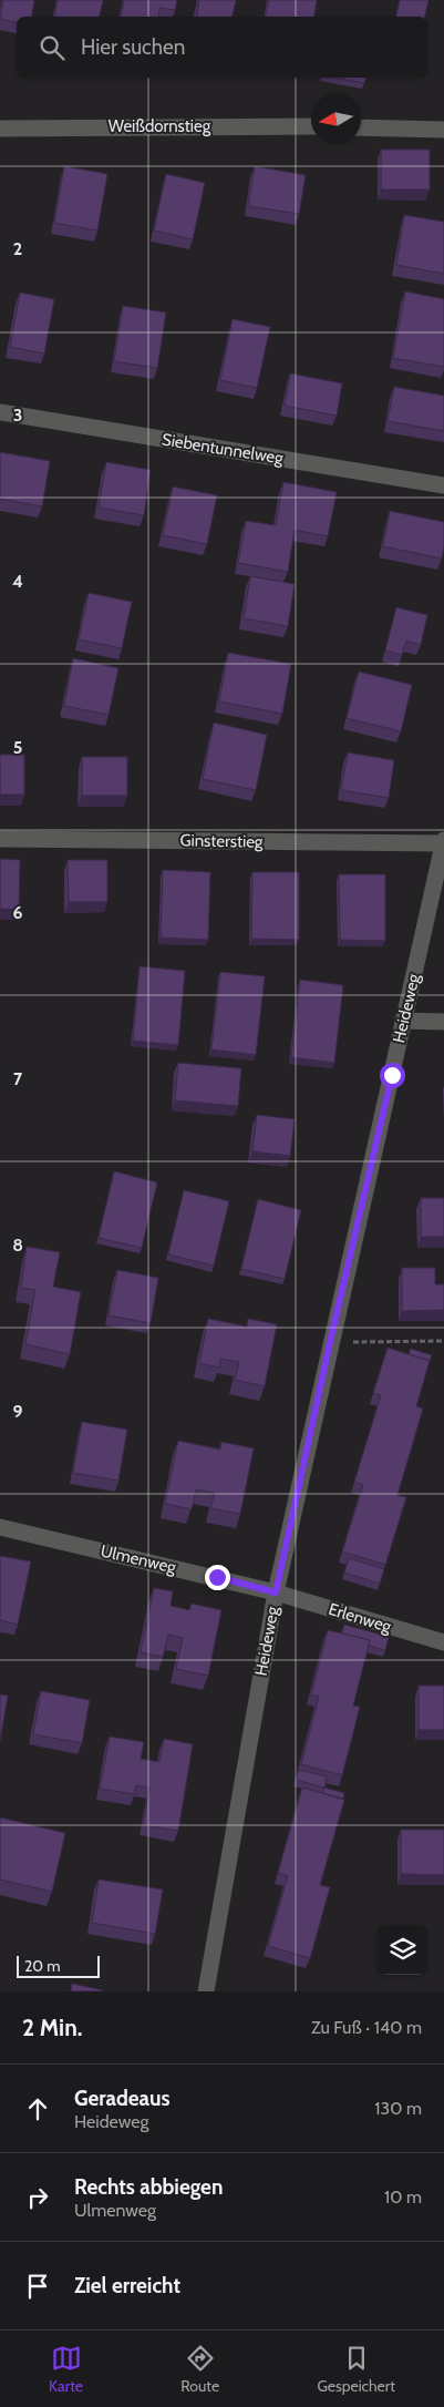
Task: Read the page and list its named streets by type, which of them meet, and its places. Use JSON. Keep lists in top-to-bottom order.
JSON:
{
  "streets": {
    "street": [
      "Weißdornstieg",
      "Siebentunnelweg",
      "Ginsterstieg",
      "Heideweg",
      "Ulmenweg",
      "Erlenweg"
    ]
  },
  "crossings": [
    ["Ginsterstieg", "Heideweg"],
    ["Heideweg", "Ulmenweg"],
    ["Heideweg", "Erlenweg"],
    ["Ulmenweg", "Erlenweg"]
  ],
  "scale_bar": "20 m",
  "north": "left",
  "page": {
    "search": "Hier suchen",
    "scale": "20 m",
    "heading": ["2 Min.", "Zu Fuß · 140 m"],
    "list": [
      ["Geradeaus", "Heideweg", "130 m"],
      ["Rechts abbiegen", "Ulmenweg", "10 m"],
      "Ziel erreicht"
    ],
    "nav": ["Karte", "Route", "Gespeichert"]
  },
  "grid": {
    "rows": [
      "2",
      "3",
      "4",
      "5",
      "6",
      "7",
      "8",
      "9"
    ]
  }
}
